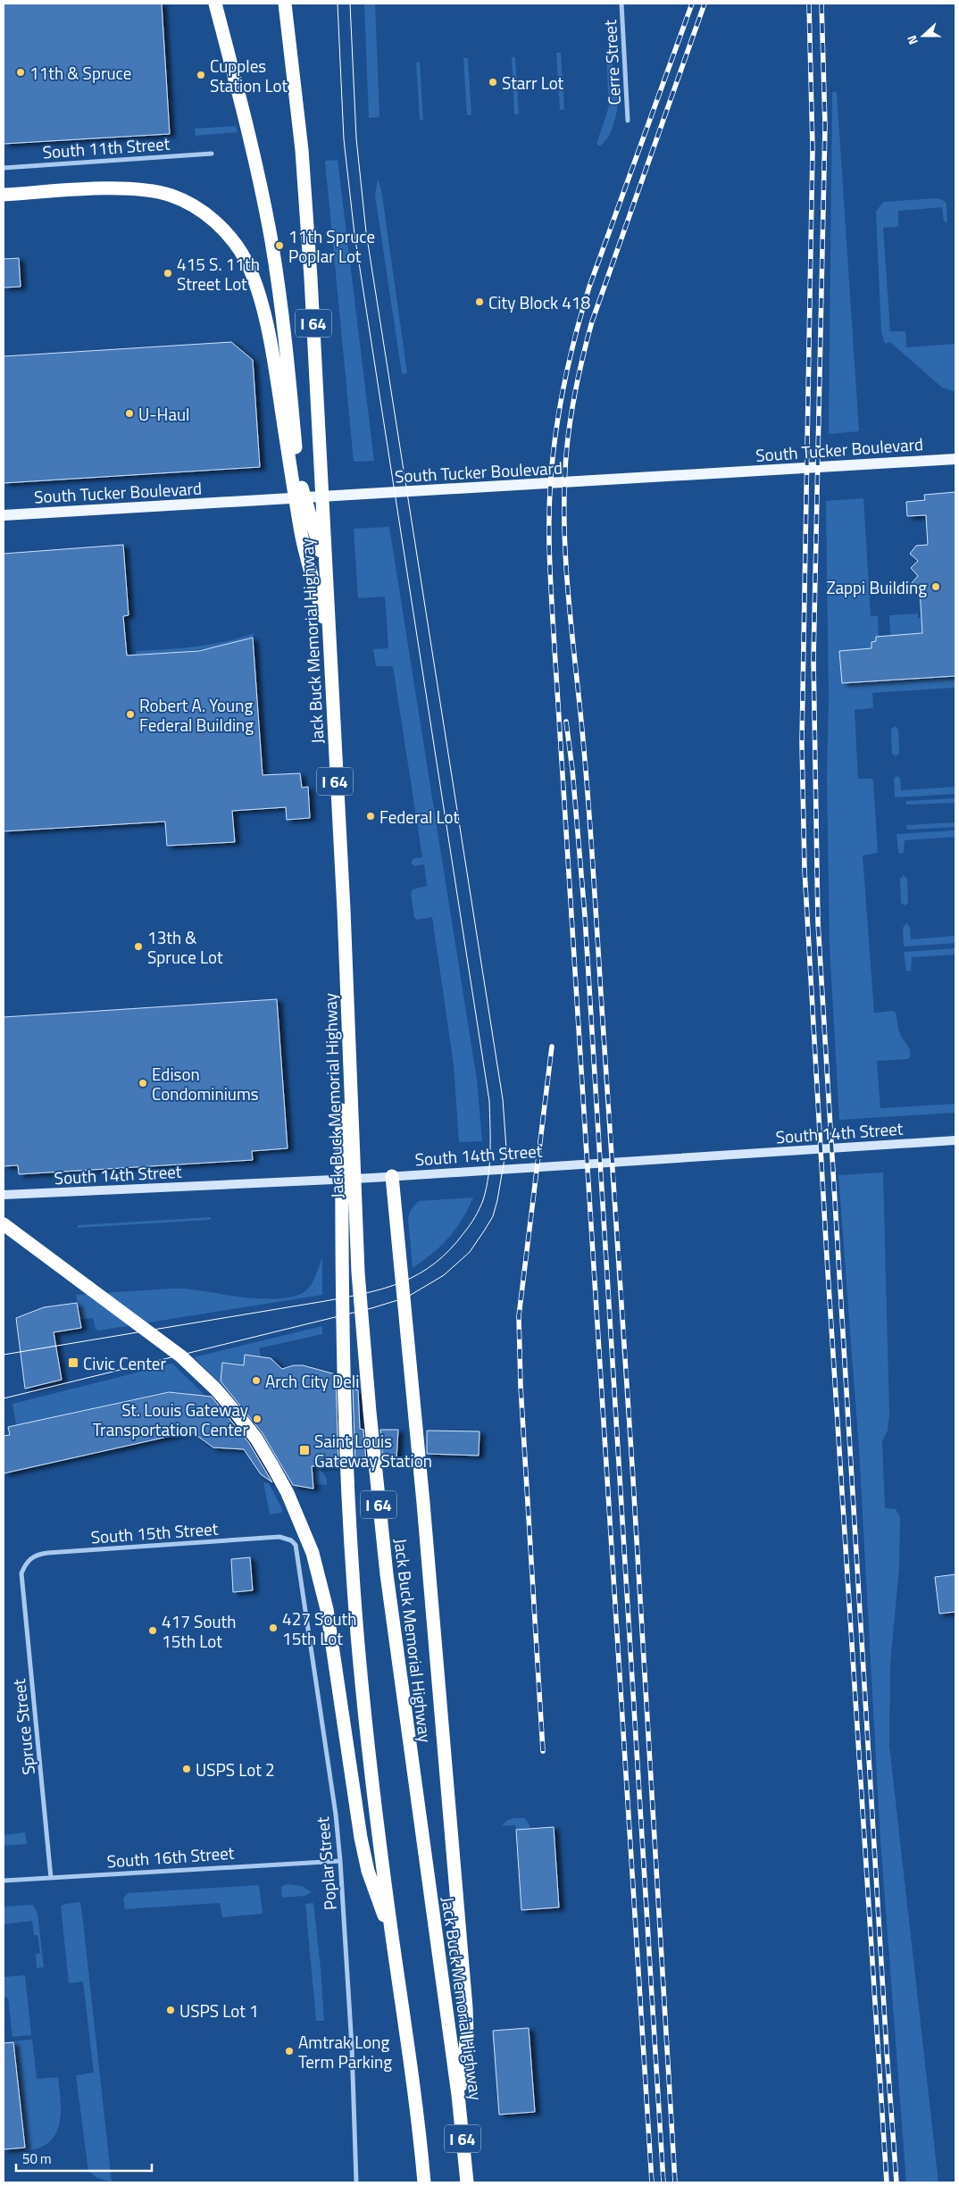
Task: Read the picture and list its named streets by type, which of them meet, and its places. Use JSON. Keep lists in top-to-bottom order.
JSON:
{
  "streets": {
    "highway": ["I 64", "Jack Buck Memorial Highway"],
    "main road": ["South Tucker Boulevard", "South 14th Street"],
    "street": [
      "Cerre Street",
      "South 11th Street",
      "South 15th Street",
      "Spruce Street",
      "South 16th Street",
      "Poplar Street"
    ]
  },
  "crossings": [
    ["South 15th Street", "Spruce Street"],
    ["South 15th Street", "Poplar Street"],
    ["Spruce Street", "South 16th Street"],
    ["South 16th Street", "Poplar Street"]
  ],
  "places": {
    "other": [
      "11th & Spruce",
      "Cupples Station Lot",
      "Starr Lot",
      "11th Spruce Poplar Lot",
      "415 S. 11th Street Lot",
      "City Block 418",
      "U-Haul",
      "Zappi Building",
      "Robert A. Young Federal Building",
      "Federal Lot",
      "13th & Spruce Lot",
      "Edison Condominiums",
      "Arch City Deli",
      "St. Louis Gateway Transportation Center",
      "427 South 15th Lot",
      "417 South 15th Lot",
      "USPS Lot 2",
      "USPS Lot 1",
      "Amtrak Long Term Parking"
    ],
    "transit": ["Civic Center", "Saint Louis Gateway Station"]
  },
  "scale_bar": "50 m",
  "north": "left"
}
